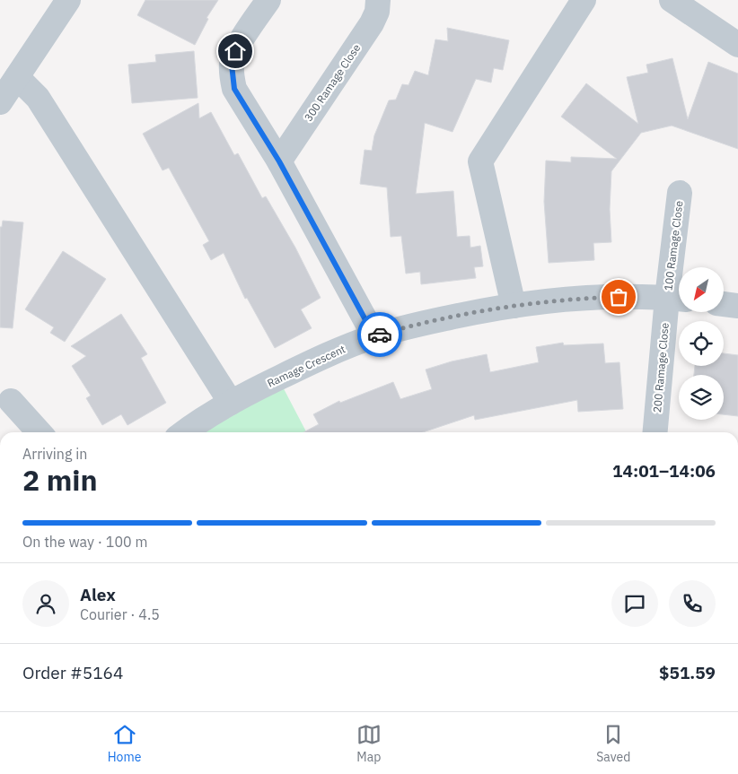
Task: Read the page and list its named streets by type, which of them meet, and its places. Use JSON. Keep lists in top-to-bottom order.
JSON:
{
  "streets": {
    "street": [
      "300 Ramage Close",
      "100 Ramage Close",
      "Ramage Crescent",
      "200 Ramage Close"
    ]
  },
  "crossings": [
    ["100 Ramage Close", "Ramage Crescent"],
    ["100 Ramage Close", "200 Ramage Close"],
    ["Ramage Crescent", "200 Ramage Close"]
  ],
  "north": "bottom left",
  "page": {
    "heading": ["2 min", "Arriving in", "14:01–14:06"],
    "panel": [
      "Alex",
      "Courier · 4.5",
      "Order #5164",
      "$51.59"
    ],
    "bar": "On the way · 100 m",
    "tabs": ["Home", "Map", "Saved"]
  }
}
